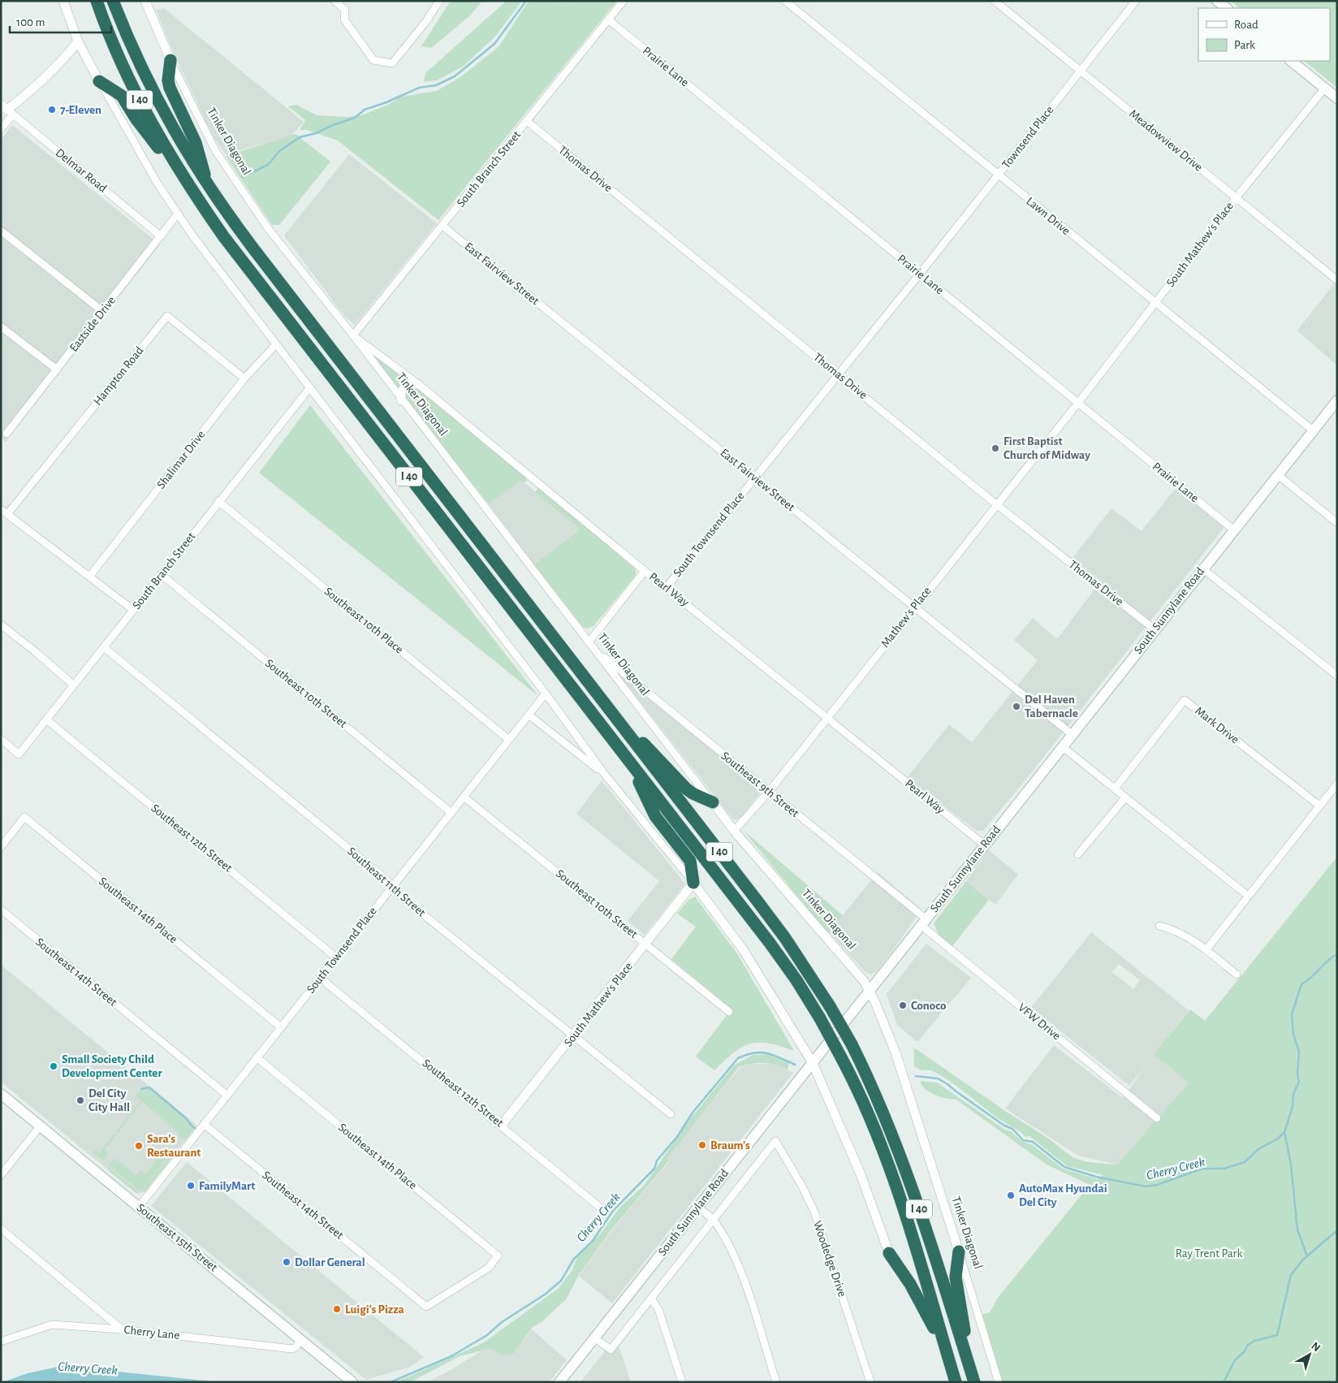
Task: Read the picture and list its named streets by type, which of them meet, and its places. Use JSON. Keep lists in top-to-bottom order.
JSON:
{
  "streets": {
    "highway": ["I 40"],
    "main road": ["South Sunnylane Road", "Southeast 15th Street"],
    "street": [
      "Prairie Lane",
      "Townsend Place",
      "Meadowview Drive",
      "Tinker Diagonal",
      "South Branch Street",
      "Thomas Drive",
      "Delmar Road",
      "Lawn Drive",
      "South Mathew's Place",
      "East Fairview Street",
      "Eastside Drive",
      "Hampton Road",
      "Shalimar Drive",
      "South Townsend Place",
      "Pearl Way",
      "Mathew's Place",
      "Southeast 10th Place",
      "Southeast 10th Street",
      "Mark Drive",
      "Southeast 9th Street",
      "Southeast 12th Street",
      "Southeast 11th Street",
      "Southeast 14th Place",
      "Southeast 14th Street",
      "VFW Drive",
      "Woodedge Drive",
      "Cherry Lane"
    ]
  },
  "crossings": [
    ["Prairie Lane", "Townsend Place"],
    ["Prairie Lane", "South Branch Street"],
    ["Prairie Lane", "South Mathew's Place"],
    ["Prairie Lane", "South Townsend Place"],
    ["Prairie Lane", "South Sunnylane Road"],
    ["Prairie Lane", "Mathew's Place"],
    ["Townsend Place", "Meadowview Drive"],
    ["Townsend Place", "Lawn Drive"],
    ["Townsend Place", "South Townsend Place"],
    ["Meadowview Drive", "South Mathew's Place"],
    ["Tinker Diagonal", "South Branch Street"],
    ["Tinker Diagonal", "Pearl Way"],
    ["Tinker Diagonal", "South Sunnylane Road"],
    ["Tinker Diagonal", "Mathew's Place"],
    ["Tinker Diagonal", "Southeast 9th Street"],
    ["South Branch Street", "Thomas Drive"],
    ["South Branch Street", "East Fairview Street"],
    ["South Branch Street", "Pearl Way"],
    ["South Branch Street", "Southeast 10th Place"],
    ["South Branch Street", "Southeast 10th Street"],
    ["South Branch Street", "Southeast 12th Street"],
    ["South Branch Street", "Southeast 11th Street"],
    ["Thomas Drive", "South Townsend Place"],
    ["Thomas Drive", "South Sunnylane Road"],
    ["Thomas Drive", "Mathew's Place"],
    ["Delmar Road", "Eastside Drive"],
    ["Lawn Drive", "South Mathew's Place"],
    ["Lawn Drive", "South Sunnylane Road"],
    ["South Mathew's Place", "Mathew's Place"],
    ["South Mathew's Place", "Southeast 10th Street"],
    ["South Mathew's Place", "Southeast 12th Street"],
    ["South Mathew's Place", "Southeast 11th Street"],
    ["East Fairview Street", "South Townsend Place"],
    ["East Fairview Street", "South Sunnylane Road"],
    ["East Fairview Street", "Mathew's Place"],
    ["Hampton Road", "Shalimar Drive"],
    ["South Townsend Place", "Pearl Way"],
    ["South Townsend Place", "Southeast 10th Place"],
    ["South Townsend Place", "Southeast 10th Street"],
    ["South Townsend Place", "Southeast 12th Street"],
    ["South Townsend Place", "Southeast 11th Street"],
    ["South Townsend Place", "Southeast 14th Place"],
    ["South Townsend Place", "Southeast 14th Street"],
    ["South Townsend Place", "Southeast 15th Street"],
    ["Pearl Way", "South Sunnylane Road"],
    ["Pearl Way", "Mathew's Place"],
    ["South Sunnylane Road", "Southeast 9th Street"],
    ["South Sunnylane Road", "VFW Drive"],
    ["South Sunnylane Road", "Woodedge Drive"],
    ["Mathew's Place", "Southeast 9th Street"],
    ["Southeast 9th Street", "VFW Drive"],
    ["Southeast 14th Place", "Southeast 14th Street"],
    ["Southeast 15th Street", "Cherry Lane"]
  ],
  "water": ["Cherry Creek"],
  "parks": ["Ray Trent Park"],
  "places": [
    "7-Eleven",
    "First Baptist Church of Midway",
    "Del Haven Tabernacle",
    "Conoco",
    "Small Society Child Development Center",
    "Del City City Hall",
    "Braum's",
    "Sara's Restaurant",
    "FamilyMart",
    "AutoMax Hyundai Del City",
    "Dollar General",
    "Luigi's Pizza"
  ],
  "legend": ["Road", "Park"],
  "scale_bar": "100 m",
  "north": "top right"
}
